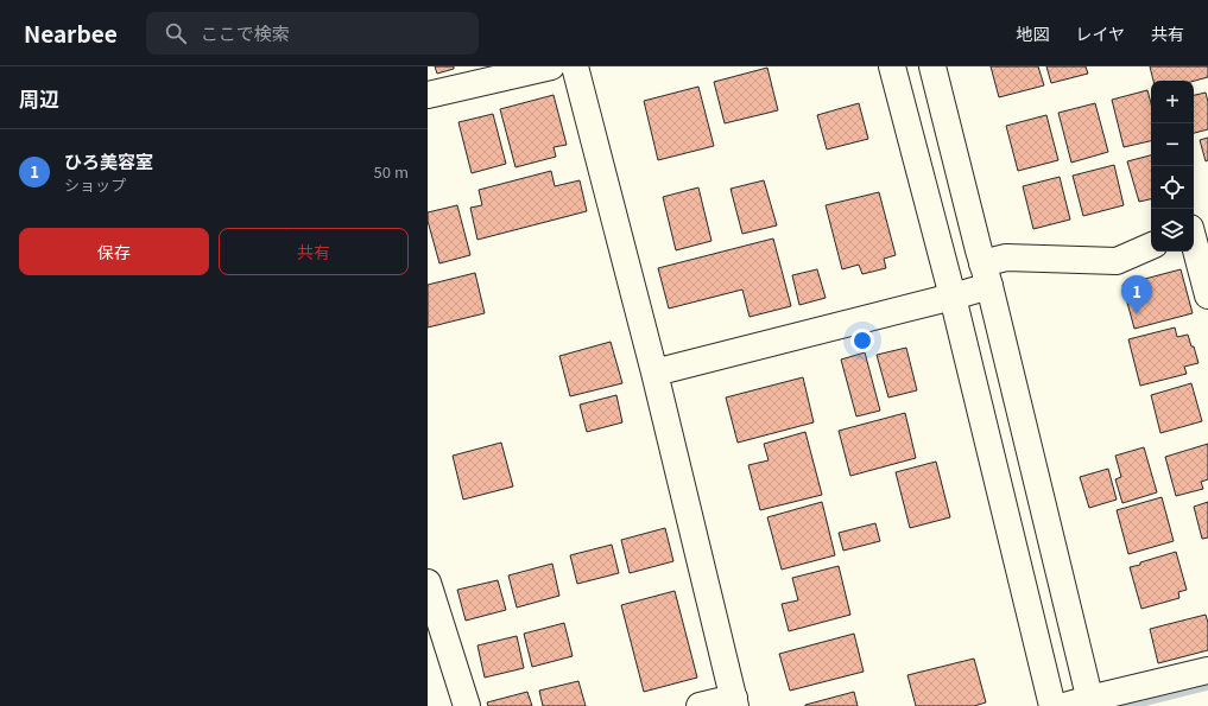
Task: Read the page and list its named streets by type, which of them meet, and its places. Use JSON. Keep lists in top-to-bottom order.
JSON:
{
  "page": {
    "header": "Nearbee",
    "search": "ここで検索",
    "nav": ["地図", "レイヤ", "共有"],
    "heading": "周辺",
    "map_buttons": ["+", "−"],
    "list": [
      {
        "mark": "1",
        "name": "ひろ美容室",
        "note": "ショップ",
        "value": "50 m"
      }
    ],
    "buttons": ["保存", "共有"],
    "pins": "1"
  }
}
